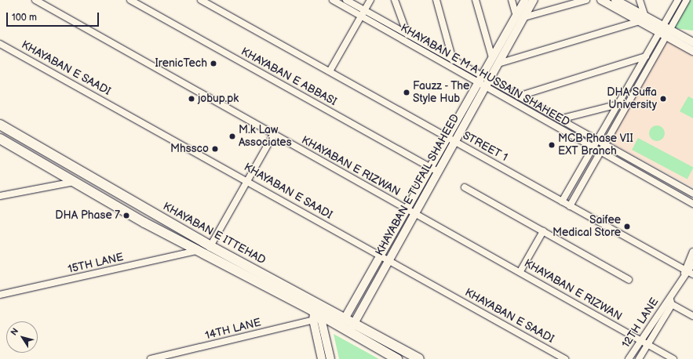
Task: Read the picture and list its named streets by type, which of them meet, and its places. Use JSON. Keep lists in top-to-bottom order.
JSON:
{
  "streets": {
    "main road": ["KHAYABAN E ITTEHAD"],
    "street": [
      "KHAYABAN E SAADI",
      "KHAYABAN E M A HUSSAIN SHAHEED",
      "KHAYABAN E ABBASI",
      "STREET 1",
      "KHAYABAN E RIZWAN",
      "KHAYABAN E TUFAIL SHAHEED",
      "15TH LANE",
      "12TH LANE",
      "14TH LANE"
    ]
  },
  "crossings": [
    ["KHAYABAN E SAADI", "KHAYABAN E TUFAIL SHAHEED"],
    ["KHAYABAN E M A HUSSAIN SHAHEED", "KHAYABAN E TUFAIL SHAHEED"],
    ["KHAYABAN E ABBASI", "KHAYABAN E TUFAIL SHAHEED"],
    ["STREET 1", "KHAYABAN E TUFAIL SHAHEED"],
    ["STREET 1", "12TH LANE"],
    ["KHAYABAN E RIZWAN", "KHAYABAN E TUFAIL SHAHEED"],
    ["KHAYABAN E RIZWAN", "12TH LANE"],
    ["KHAYABAN E TUFAIL SHAHEED", "KHAYABAN E ITTEHAD"],
    ["KHAYABAN E ITTEHAD", "15TH LANE"],
    ["KHAYABAN E ITTEHAD", "14TH LANE"]
  ],
  "places": [
    "IrenicTech",
    "Fauzz - The Style Hub",
    "jobup.pk",
    "DHA Suffa University",
    "M.k Law Associates",
    "MCB Phase VII EXT Branch",
    "Mhssco",
    "DHA Phase 7",
    "Saifee Medical Store"
  ],
  "scale_bar": "100 m",
  "north": "top left"
}
